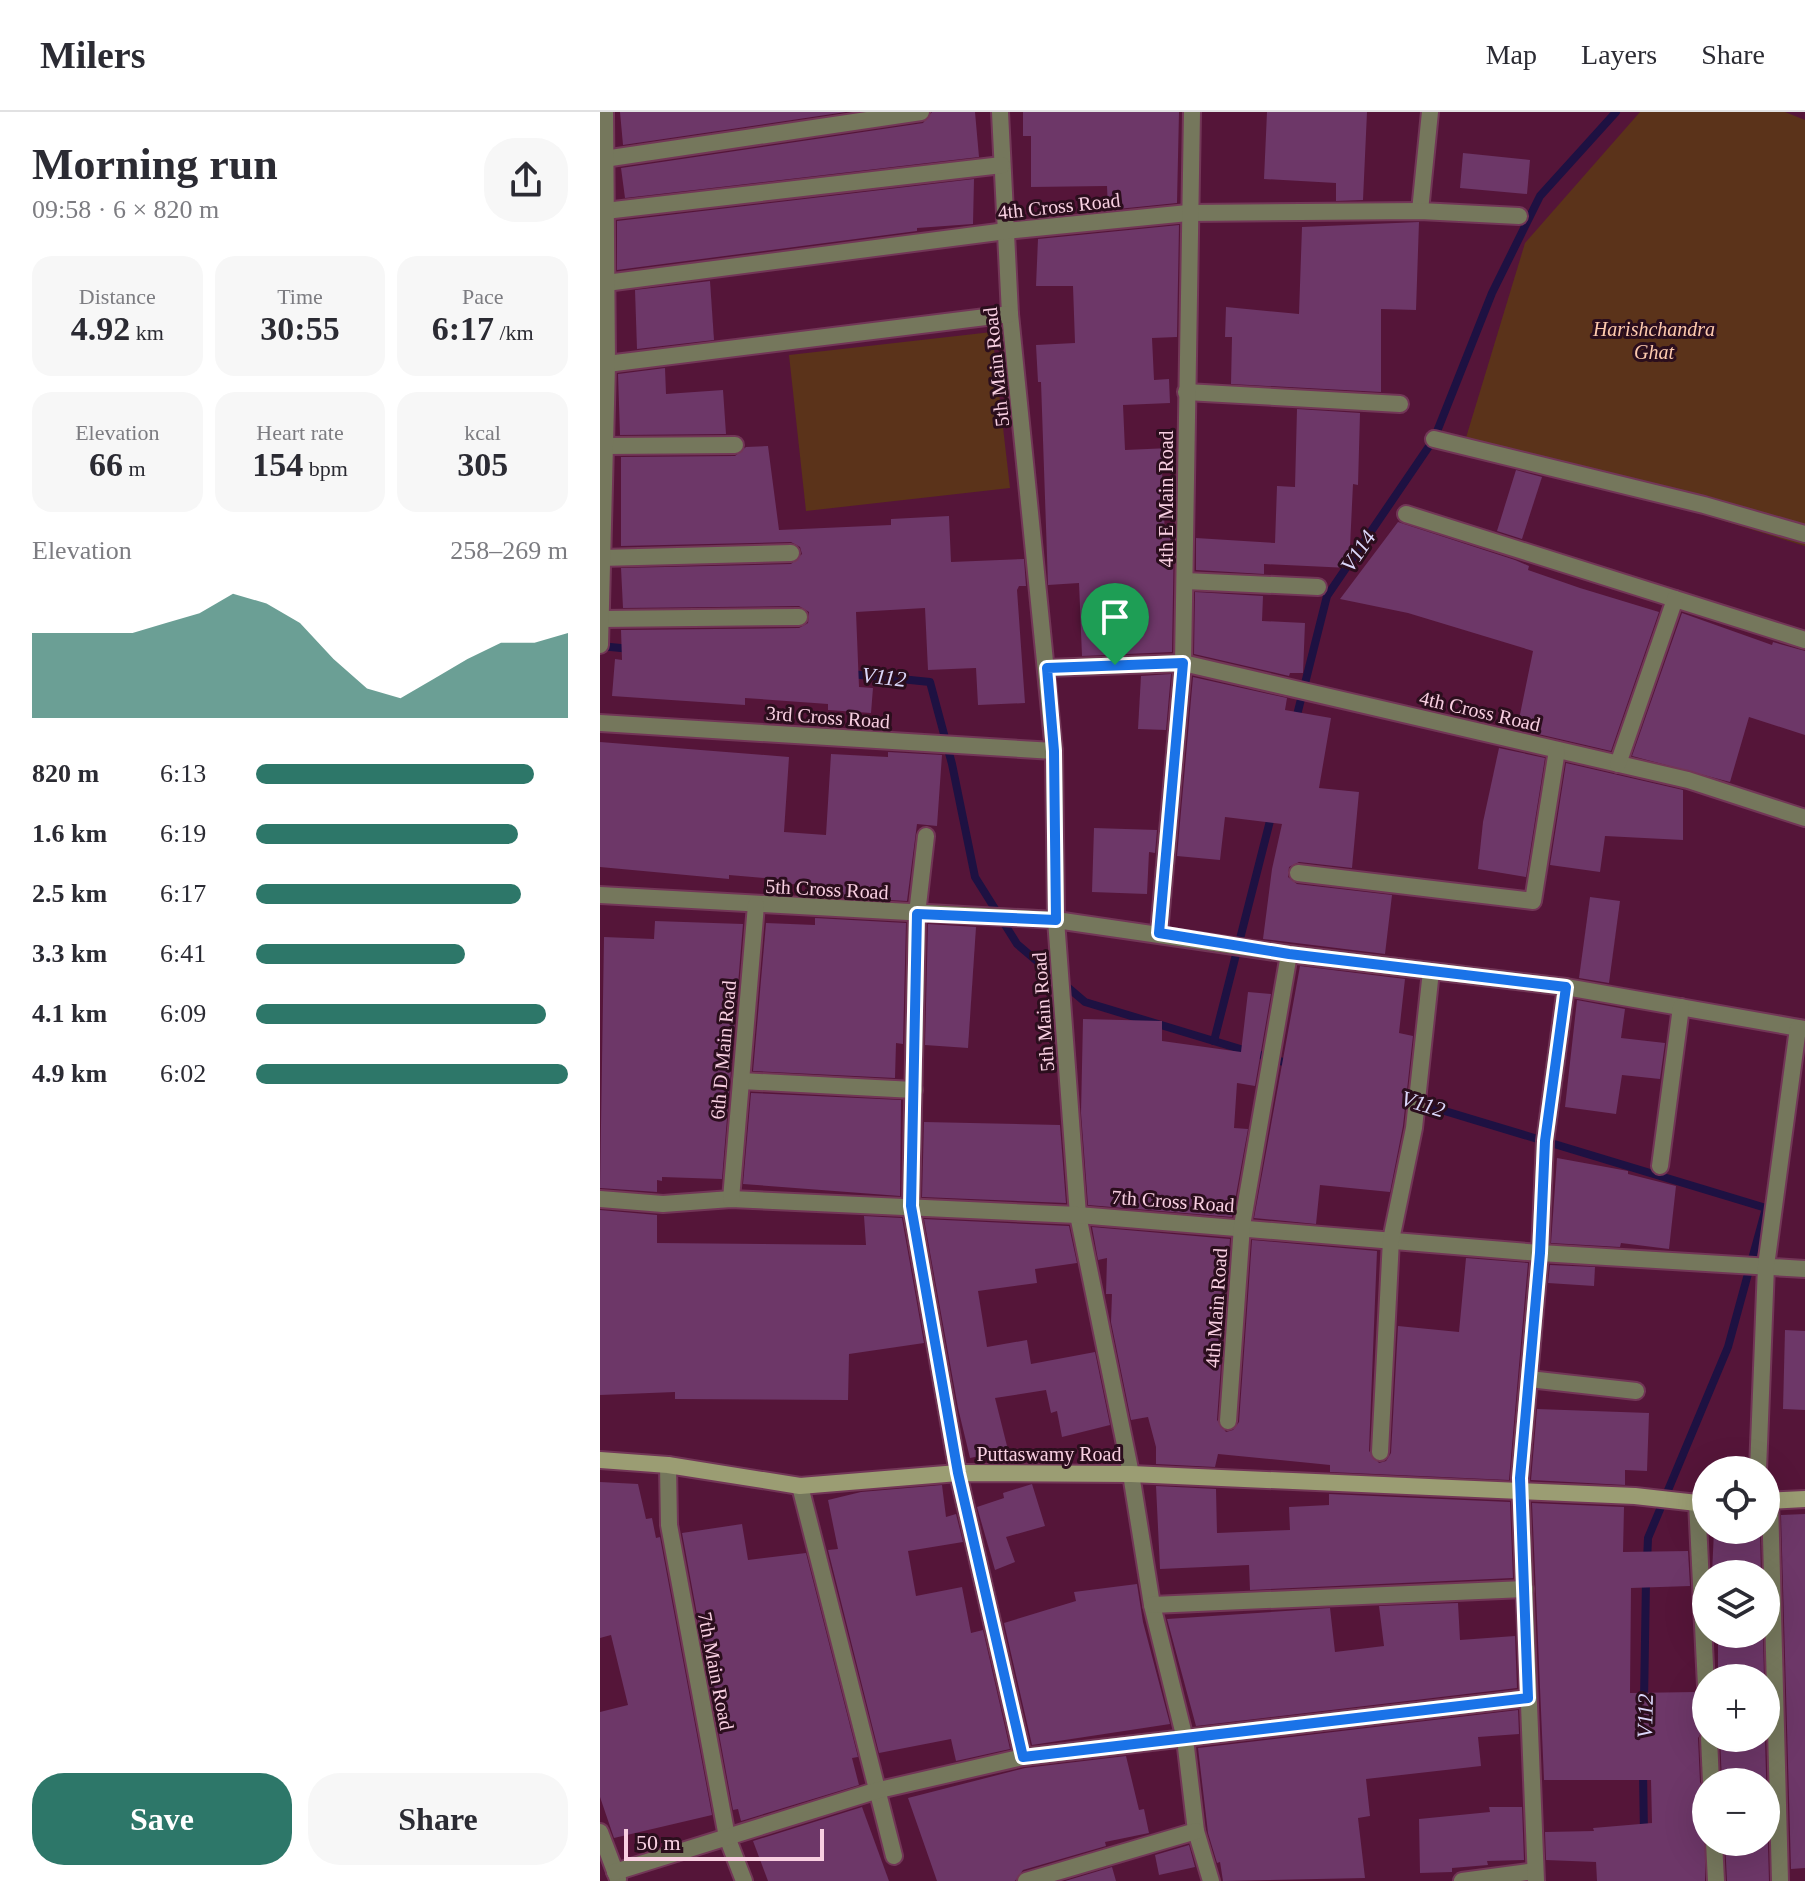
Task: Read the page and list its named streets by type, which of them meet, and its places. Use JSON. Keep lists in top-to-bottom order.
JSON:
{
  "streets": {
    "main road": ["Puttaswamy Road"],
    "street": [
      "4th Cross Road",
      "5th Main Road",
      "4th E Main Road",
      "3rd Cross Road",
      "5th Cross Road",
      "6th D Main Road",
      "7th Cross Road",
      "4th Main Road",
      "7th Main Road"
    ]
  },
  "crossings": [
    ["4th Cross Road", "5th Main Road"],
    ["4th Cross Road", "4th E Main Road"],
    ["5th Main Road", "3rd Cross Road"],
    ["5th Main Road", "5th Cross Road"],
    ["5th Main Road", "7th Cross Road"],
    ["5th Main Road", "Puttaswamy Road"],
    ["4th E Main Road", "5th Cross Road"],
    ["5th Cross Road", "6th D Main Road"],
    ["5th Cross Road", "4th Main Road"],
    ["6th D Main Road", "7th Cross Road"],
    ["7th Cross Road", "4th Main Road"],
    ["Puttaswamy Road", "7th Main Road"]
  ],
  "water": ["V114", "V112"],
  "parks": ["Harishchandra Ghat"],
  "scale_bar": "50 m",
  "page": {
    "header": "Milers",
    "nav": ["Map", "Layers", "Share"],
    "heading": ["Morning run", "09:58 · 6 × 820 m"],
    "stats": [
      ["Distance", "4.92 km"],
      ["Time", "30:55"],
      ["Pace", "6:17 /km"],
      ["Elevation", "66 m"],
      ["Heart rate", "154 bpm"],
      ["kcal", "305"]
    ],
    "chart": ["Elevation", "258–269 m"],
    "list": [
      {
        "name": "820 m",
        "note": "6:13"
      },
      {
        "name": "1.6 km",
        "note": "6:19"
      },
      {
        "name": "2.5 km",
        "note": "6:17"
      },
      {
        "name": "3.3 km",
        "note": "6:41"
      },
      {
        "name": "4.1 km",
        "note": "6:09"
      },
      {
        "name": "4.9 km",
        "note": "6:02"
      }
    ],
    "map_buttons": ["+", "−"],
    "buttons": ["Save", "Share"],
    "scale": "50 m"
  }
}
